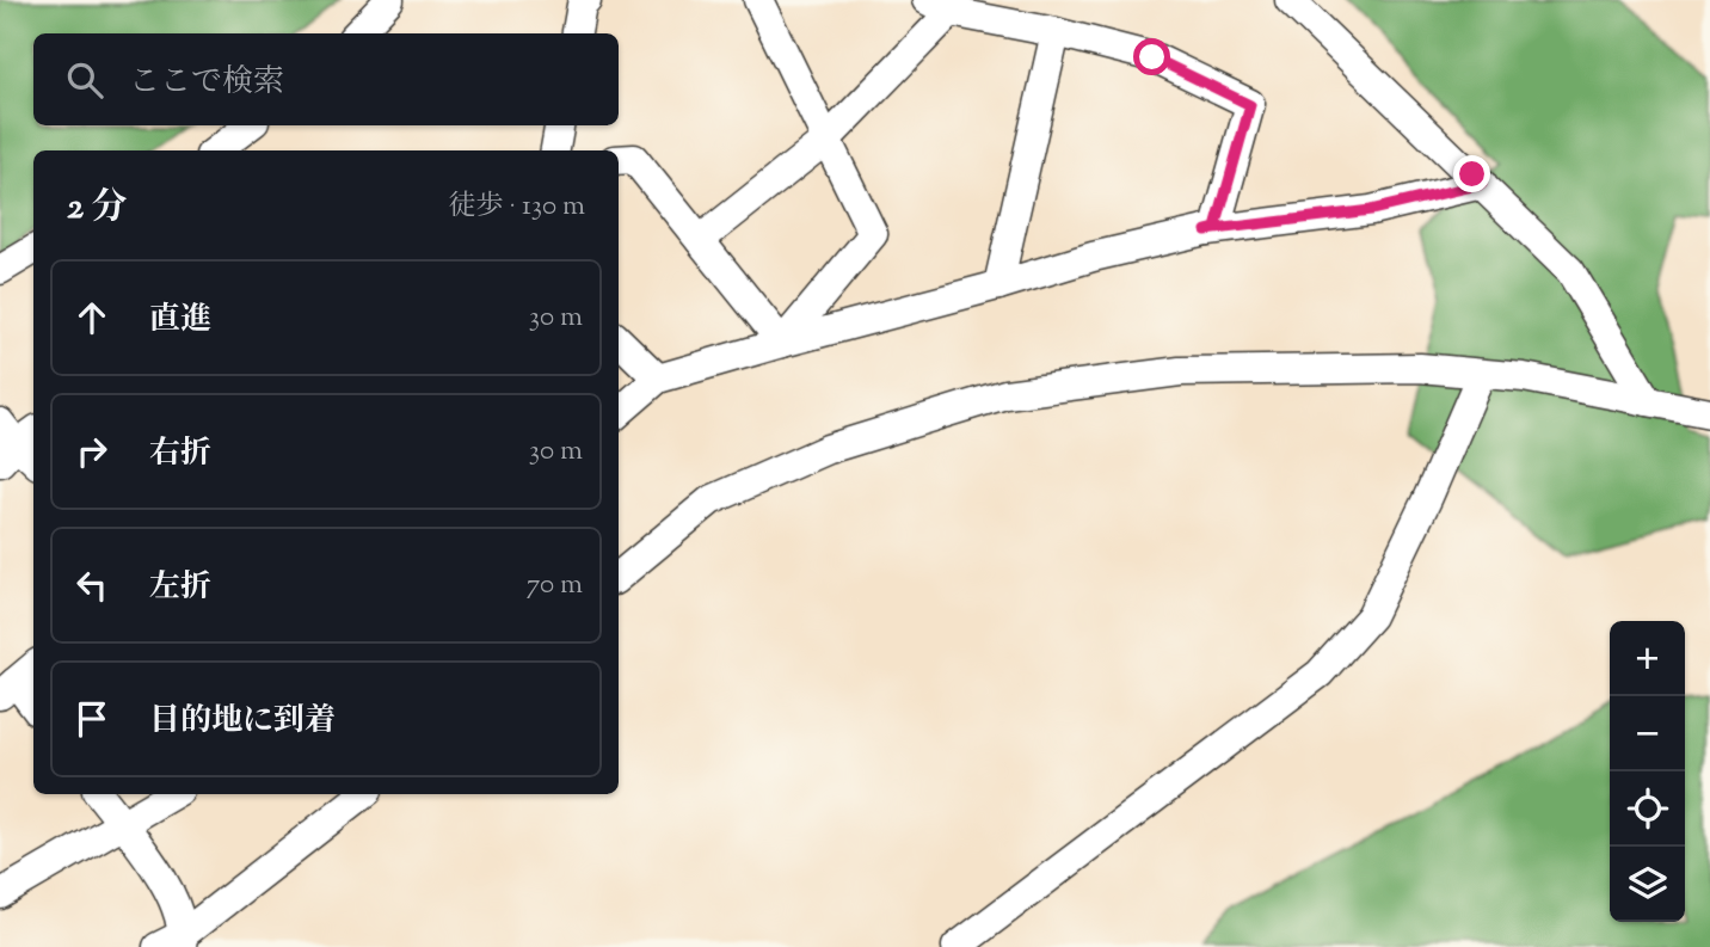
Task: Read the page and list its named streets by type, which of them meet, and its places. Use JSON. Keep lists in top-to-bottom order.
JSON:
{
  "page": {
    "search": "ここで検索",
    "heading": ["2 分", "徒歩 · 130 m"],
    "list": [
      ["直進", "30 m"],
      ["右折", "30 m"],
      ["左折", "70 m"],
      "目的地に到着"
    ],
    "map_buttons": ["+", "−"]
  }
}
